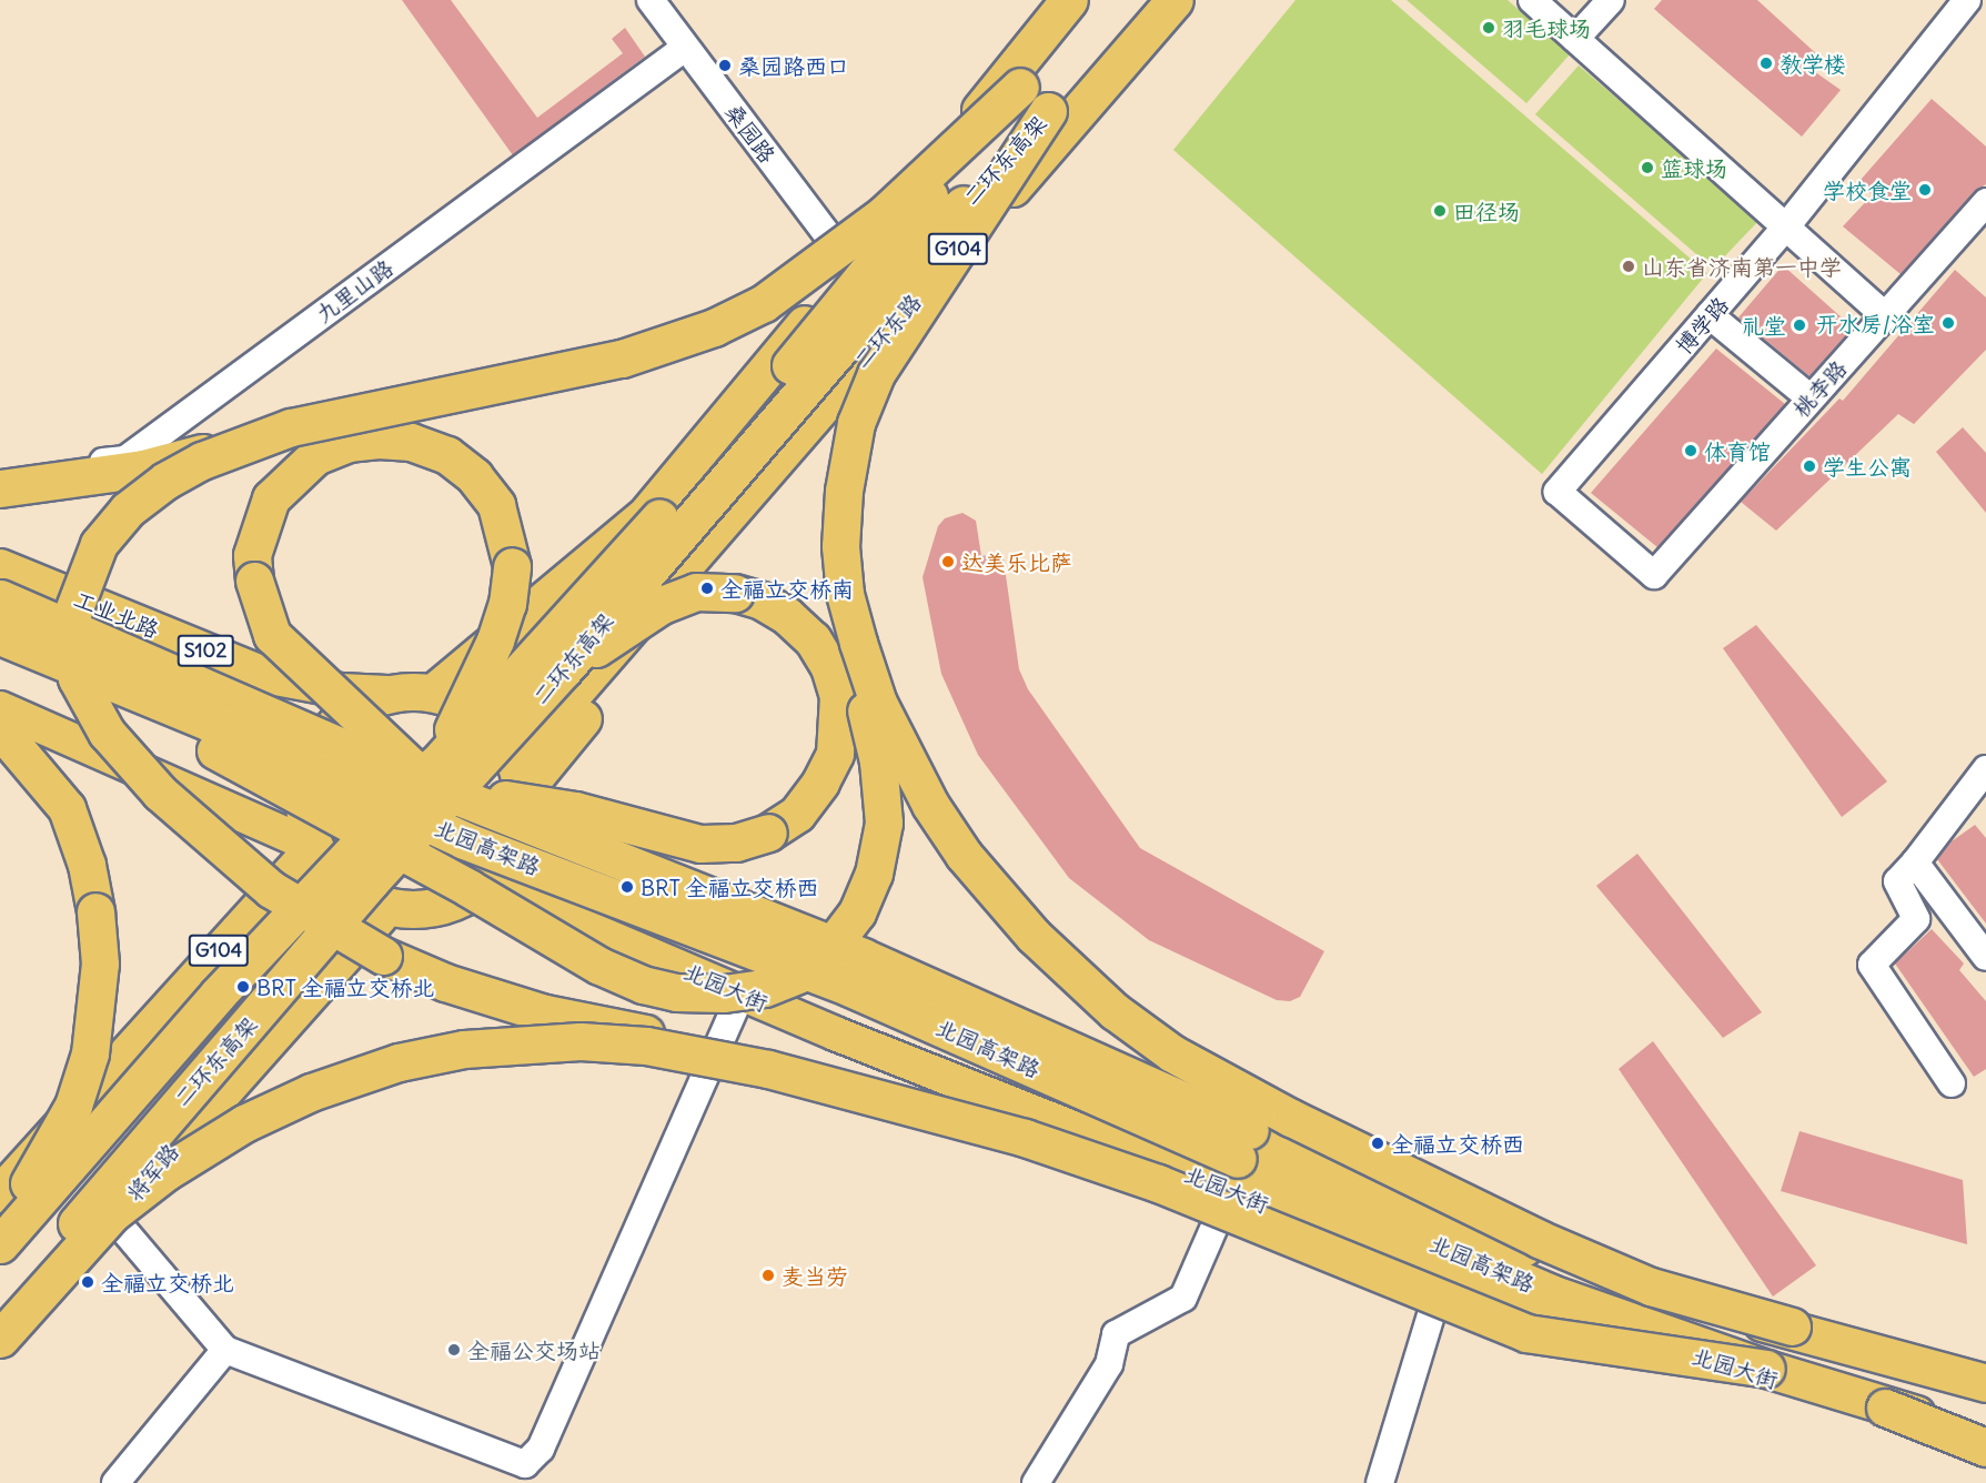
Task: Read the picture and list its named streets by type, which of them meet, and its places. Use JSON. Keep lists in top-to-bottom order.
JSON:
{
  "streets": {
    "highway": [
      "二环东高架",
      "G104",
      "二环东路",
      "北园高架路",
      "将军路"
    ],
    "main road": ["工业北路", "S102", "北园大街"],
    "street": [
      "桑园路",
      "九里山路",
      "博学路",
      "桃李路"
    ]
  },
  "crossings": [
    ["桑园路", "九里山路"],
    ["二环东高架", "北园高架路"],
    ["G104", "二环东路"],
    ["G104", "工业北路"],
    ["G104", "北园大街"],
    ["G104", "将军路"],
    ["博学路", "桃李路"],
    ["二环东路", "工业北路"],
    ["二环东路", "北园大街"],
    ["二环东路", "将军路"],
    ["工业北路", "北园大街"],
    ["工业北路", "将军路"],
    ["北园高架路", "北园大街"],
    ["北园大街", "将军路"]
  ],
  "places": [
    "羽毛球场",
    "教学楼",
    "桑园路西口",
    "篮球场",
    "学校食堂",
    "田径场",
    "山东省济南第一中学",
    "开水房/浴室",
    "礼堂",
    "体育馆",
    "学生公寓",
    "达美乐比萨",
    "全福立交桥南",
    "BRT 全福立交桥西",
    "BRT 全福立交桥北",
    "全福立交桥西",
    "麦当劳",
    "全福立交桥北",
    "全福公交场站"
  ]
}
